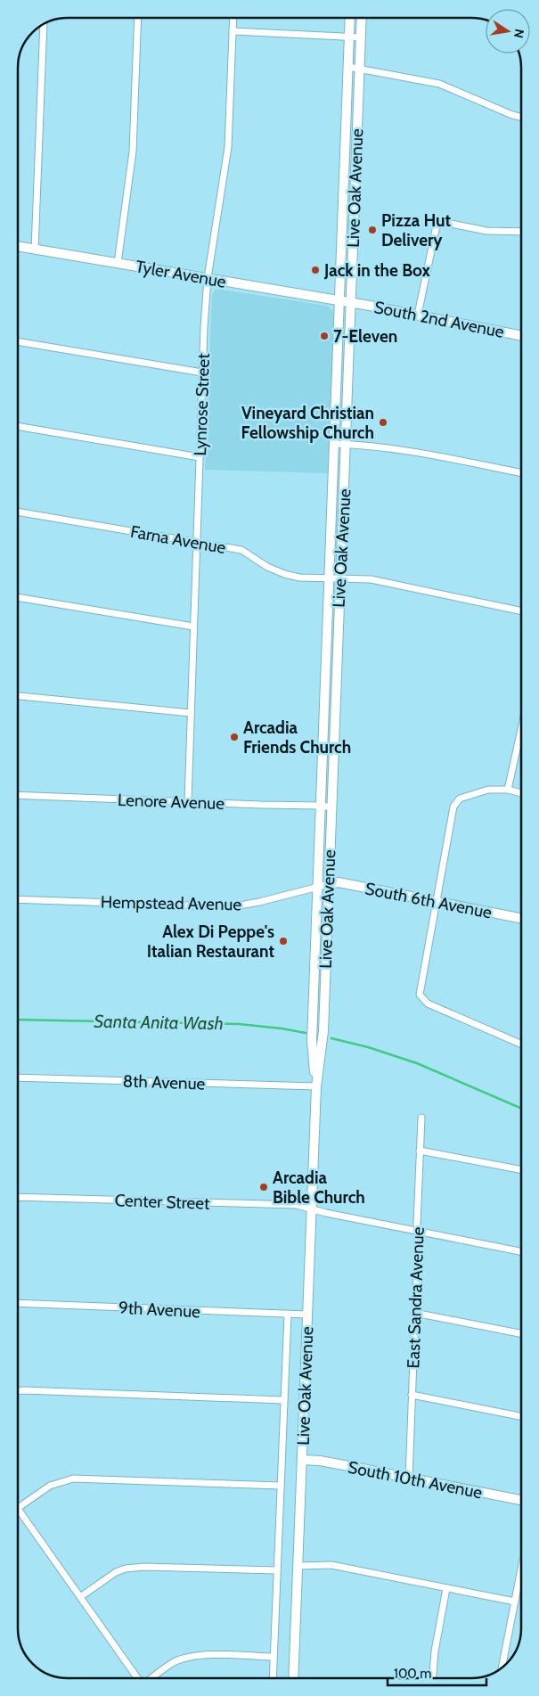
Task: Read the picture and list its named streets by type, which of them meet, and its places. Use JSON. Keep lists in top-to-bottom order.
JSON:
{
  "streets": {
    "main road": [
      "Live Oak Avenue",
      "Tyler Avenue",
      "South 2nd Avenue",
      "South 6th Avenue",
      "South 10th Avenue"
    ],
    "street": [
      "Lynrose Street",
      "Farna Avenue",
      "Lenore Avenue",
      "Hempstead Avenue",
      "8th Avenue",
      "Center Street",
      "East Sandra Avenue",
      "9th Avenue"
    ]
  },
  "crossings": [
    ["Live Oak Avenue", "Tyler Avenue"],
    ["Live Oak Avenue", "South 2nd Avenue"],
    ["Live Oak Avenue", "Farna Avenue"],
    ["Live Oak Avenue", "Lenore Avenue"],
    ["Live Oak Avenue", "South 6th Avenue"],
    ["Live Oak Avenue", "Hempstead Avenue"],
    ["Live Oak Avenue", "8th Avenue"],
    ["Live Oak Avenue", "Center Street"],
    ["Live Oak Avenue", "9th Avenue"],
    ["Live Oak Avenue", "South 10th Avenue"],
    ["Tyler Avenue", "South 2nd Avenue"],
    ["Tyler Avenue", "Lynrose Street"],
    ["Lynrose Street", "Farna Avenue"],
    ["Lynrose Street", "Lenore Avenue"],
    ["South 6th Avenue", "Hempstead Avenue"],
    ["Center Street", "East Sandra Avenue"],
    ["East Sandra Avenue", "South 10th Avenue"]
  ],
  "water": ["Santa Anita Wash"],
  "places": [
    "Pizza Hut Delivery",
    "Jack in the Box",
    "7-Eleven",
    "Vineyard Christian Fellowship Church",
    "Arcadia Friends Church",
    "Alex Di Peppe's Italian Restaurant",
    "Arcadia Bible Church"
  ],
  "scale_bar": "100 m",
  "north": "right"
}
